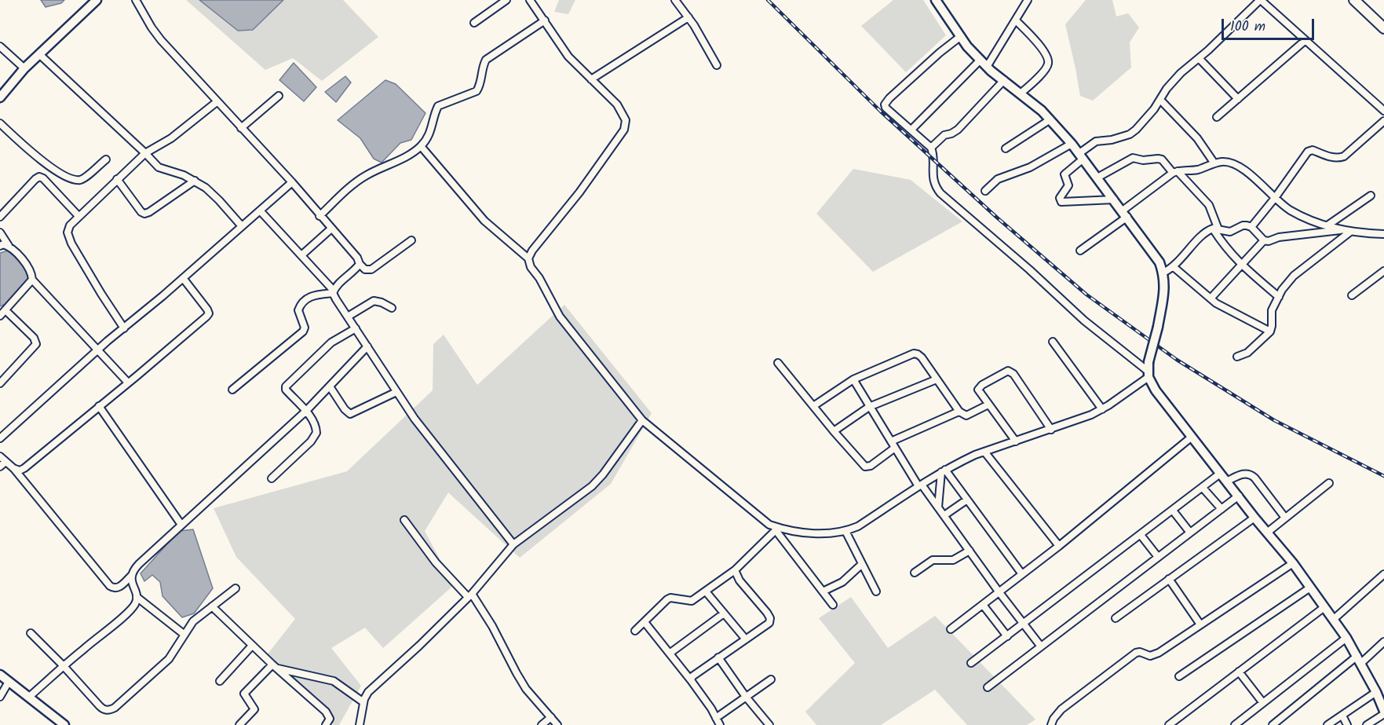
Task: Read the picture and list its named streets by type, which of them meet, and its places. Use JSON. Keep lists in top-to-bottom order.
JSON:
{
  "scale_bar": "100 m"
}
